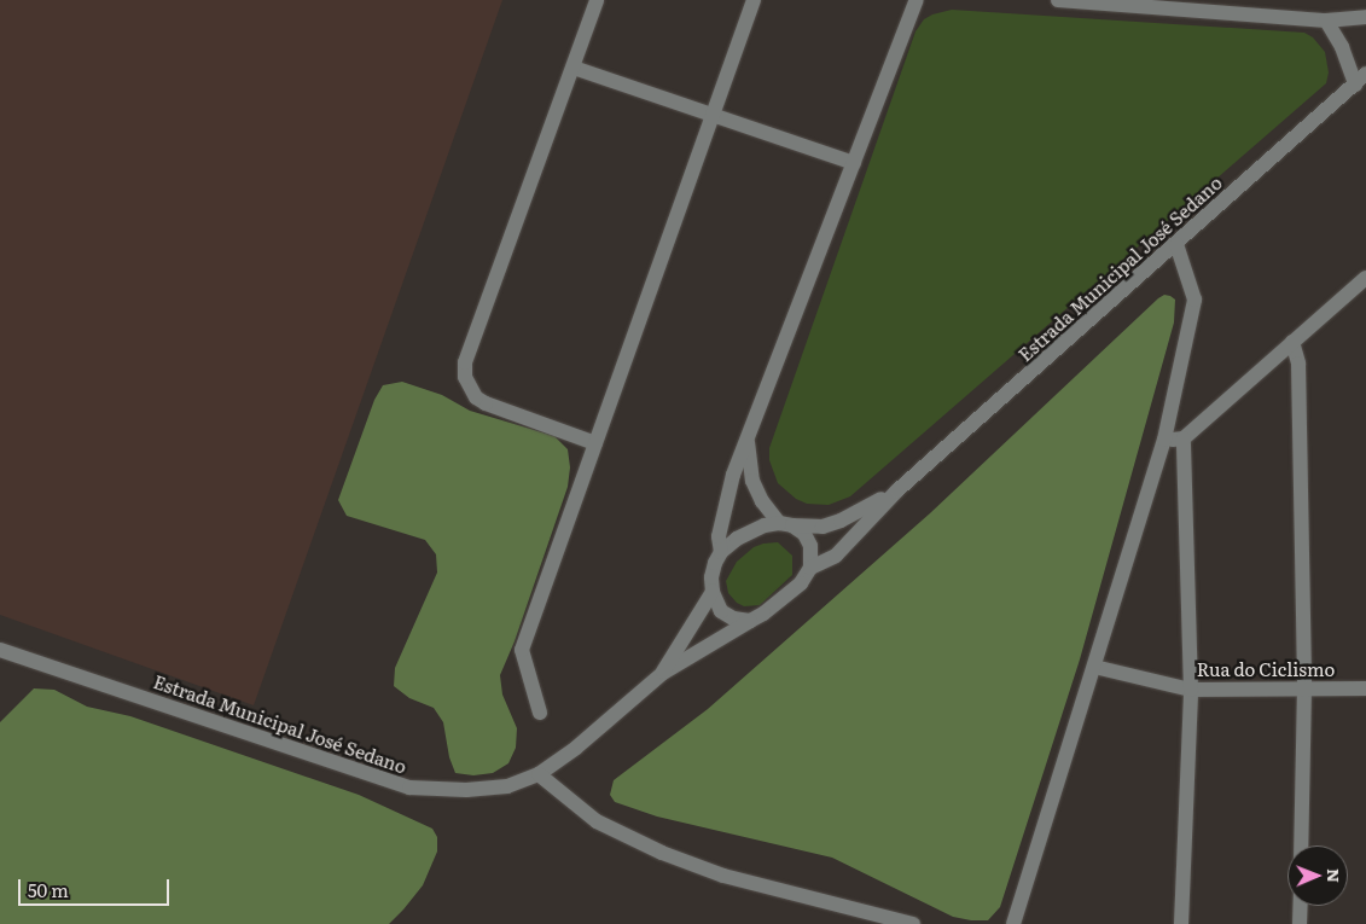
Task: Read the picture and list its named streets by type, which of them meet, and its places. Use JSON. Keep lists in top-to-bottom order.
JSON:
{
  "streets": {
    "street": ["Estrada Municipal José Sedano", "Rua do Ciclismo"]
  },
  "scale_bar": "50 m",
  "north": "right"
}
